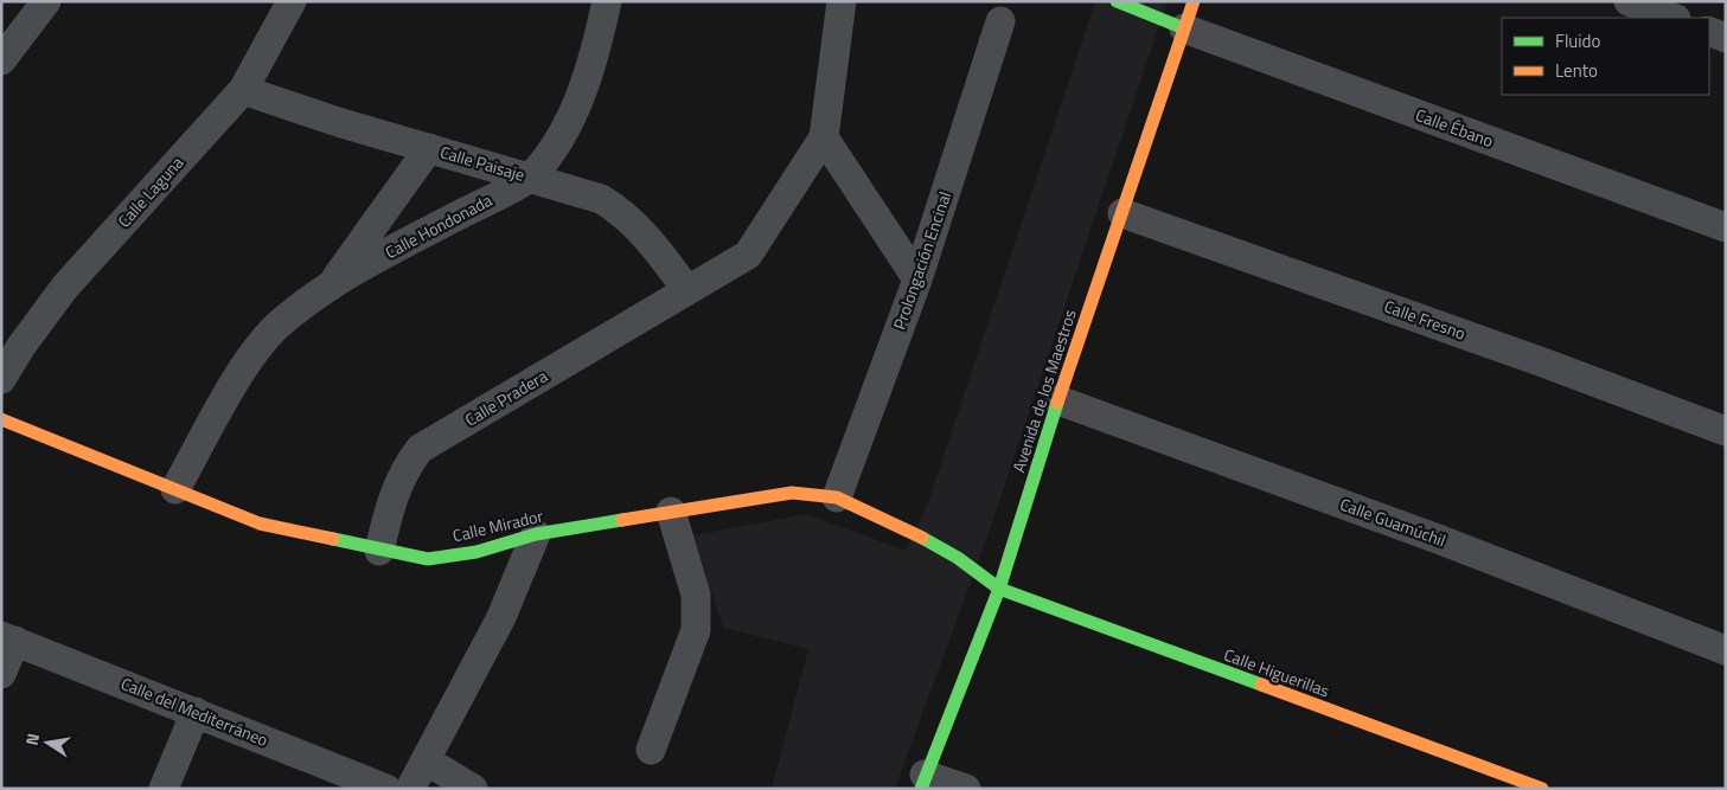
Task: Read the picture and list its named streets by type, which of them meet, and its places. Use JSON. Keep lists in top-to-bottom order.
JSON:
{
  "streets": {
    "street": [
      "Calle Ébano",
      "Calle Paisaje",
      "Calle Laguna",
      "Calle Hondonada",
      "Prolongación Encinal",
      "Calle Fresno",
      "Avenida de los Maestros",
      "Calle Pradera",
      "Calle Guamúchil",
      "Calle Mirador",
      "Calle Higuerillas",
      "Calle del Mediterráneo"
    ]
  },
  "crossings": [
    ["Calle Ébano", "Avenida de los Maestros"],
    ["Calle Paisaje", "Calle Laguna"],
    ["Calle Paisaje", "Calle Hondonada"],
    ["Calle Paisaje", "Calle Pradera"],
    ["Calle Hondonada", "Calle Mirador"],
    ["Prolongación Encinal", "Calle Mirador"],
    ["Calle Fresno", "Avenida de los Maestros"],
    ["Avenida de los Maestros", "Calle Guamúchil"],
    ["Avenida de los Maestros", "Calle Mirador"],
    ["Avenida de los Maestros", "Calle Higuerillas"],
    ["Calle Pradera", "Calle Mirador"],
    ["Calle Mirador", "Calle Higuerillas"]
  ],
  "legend": ["Fluido", "Lento"],
  "north": "left"
}
